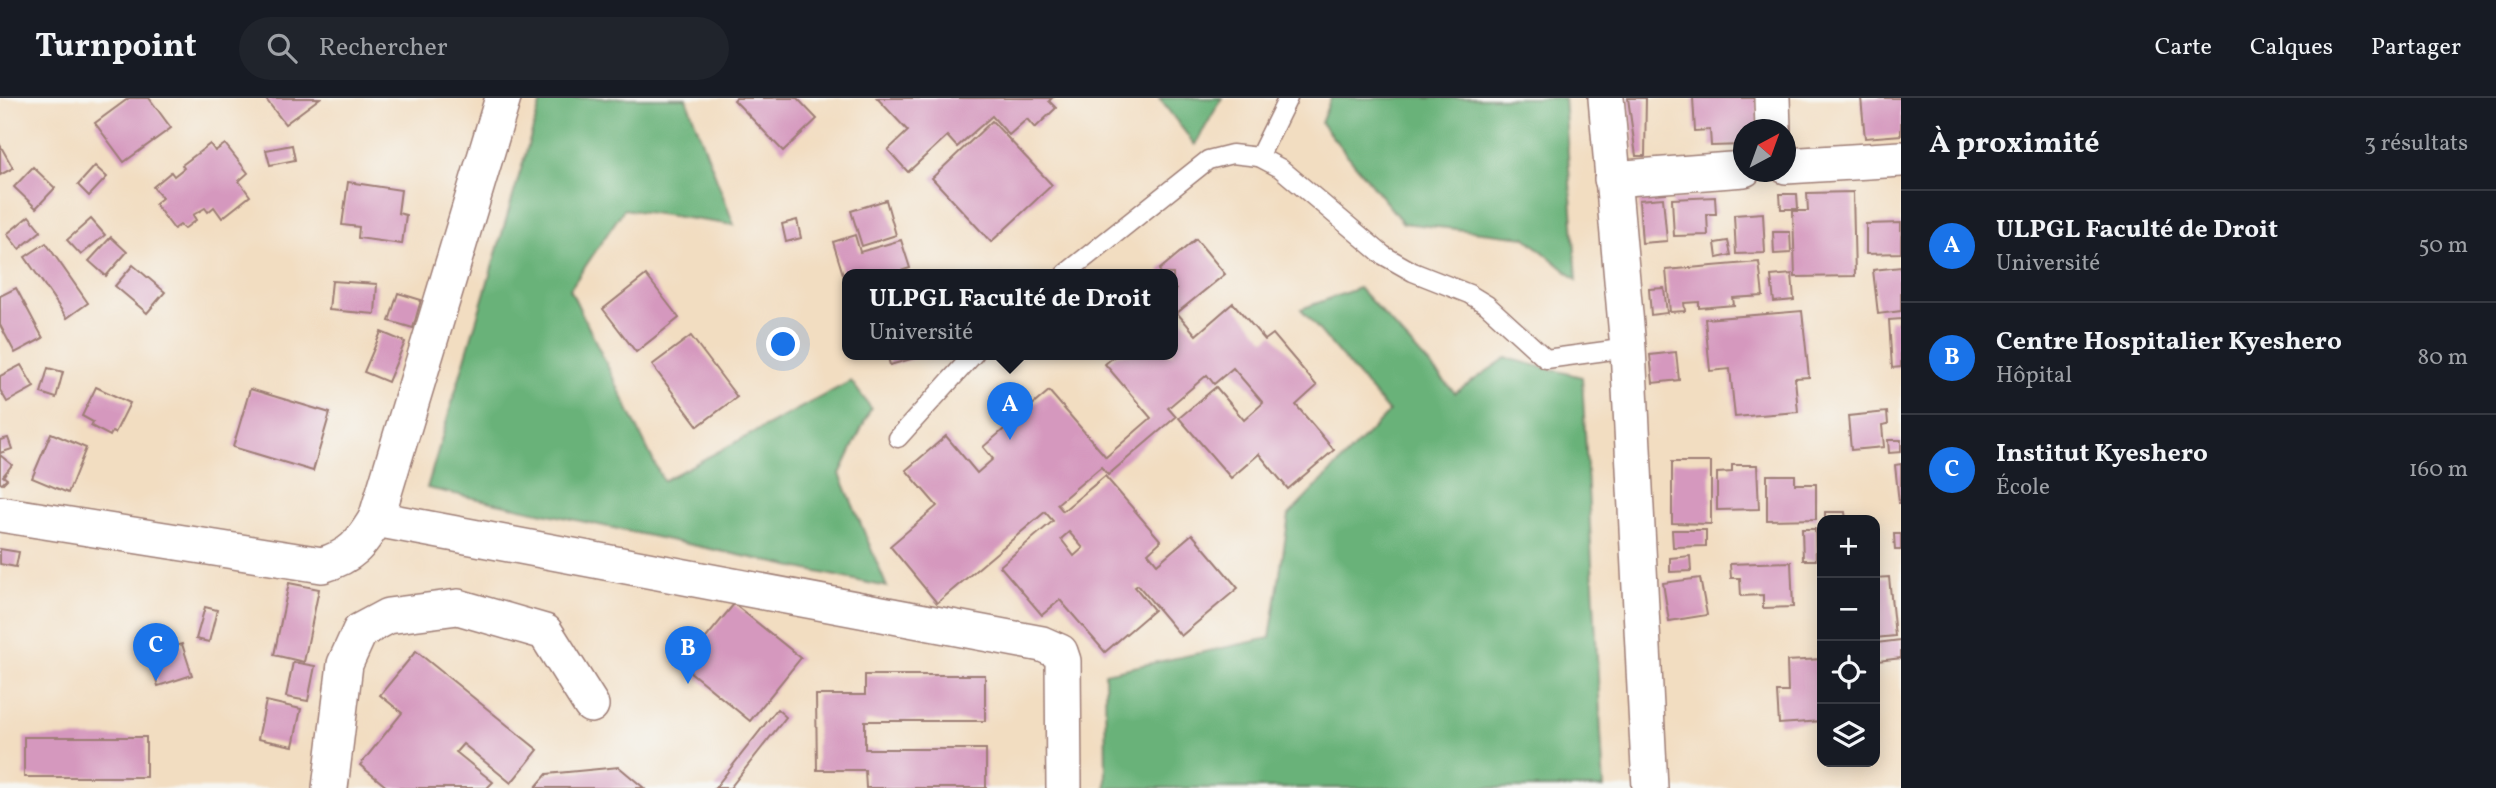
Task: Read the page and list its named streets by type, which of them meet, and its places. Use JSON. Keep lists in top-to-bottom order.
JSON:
{
  "north": "top right",
  "page": {
    "header": "Turnpoint",
    "search": "Rechercher",
    "nav": ["Carte", "Calques", "Partager"],
    "heading": ["À proximité", "3 résultats"],
    "list": [
      {
        "mark": "A",
        "name": "ULPGL Faculté de Droit",
        "note": "Université",
        "value": "50 m"
      },
      {
        "mark": "B",
        "name": "Centre Hospitalier Kyeshero",
        "note": "Hôpital",
        "value": "80 m"
      },
      {
        "mark": "C",
        "name": "Institut Kyeshero",
        "note": "École",
        "value": "160 m"
      }
    ],
    "popup": ["ULPGL Faculté de Droit", "Université"],
    "pins": ["A", "C", "B"],
    "map_buttons": ["+", "−"]
  }
}
